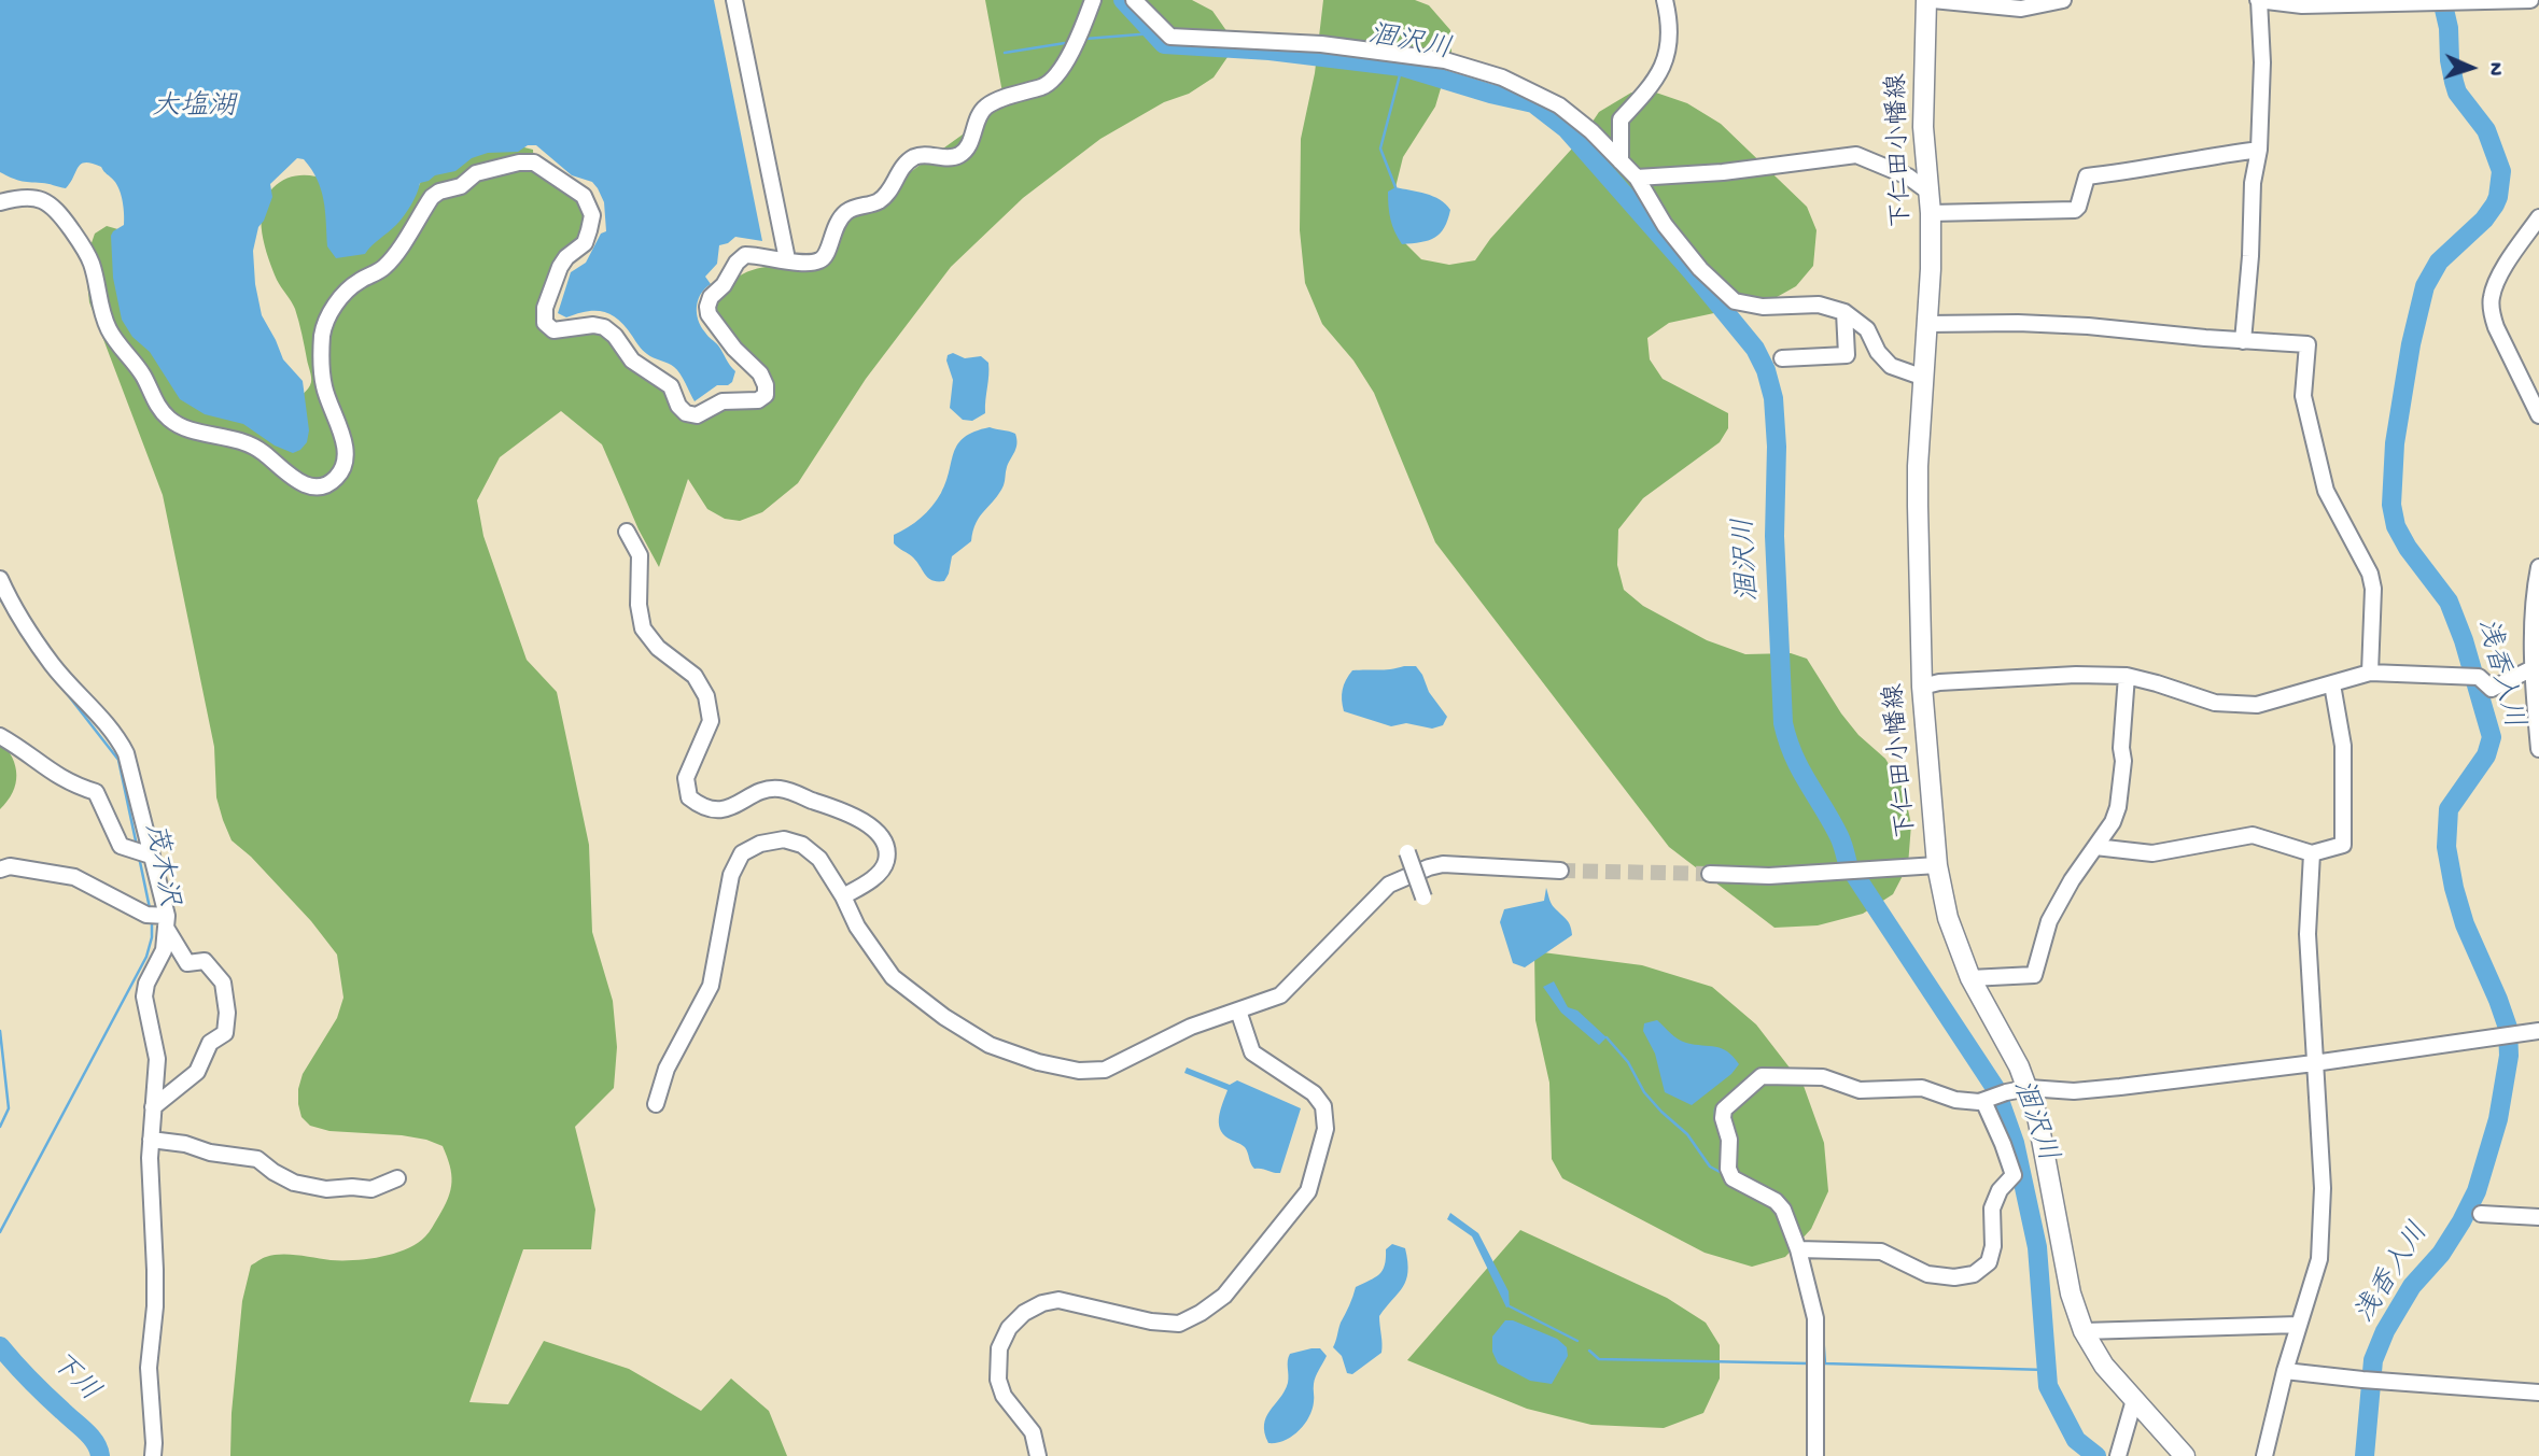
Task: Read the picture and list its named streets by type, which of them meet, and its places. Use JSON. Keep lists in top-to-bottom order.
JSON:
{
  "streets": {
    "main road": ["下仁田小幡線"]
  },
  "water": [
    "涸沢川",
    "大塩湖",
    "浅香入川",
    "茂木沢",
    "下川"
  ],
  "north": "right"
}
